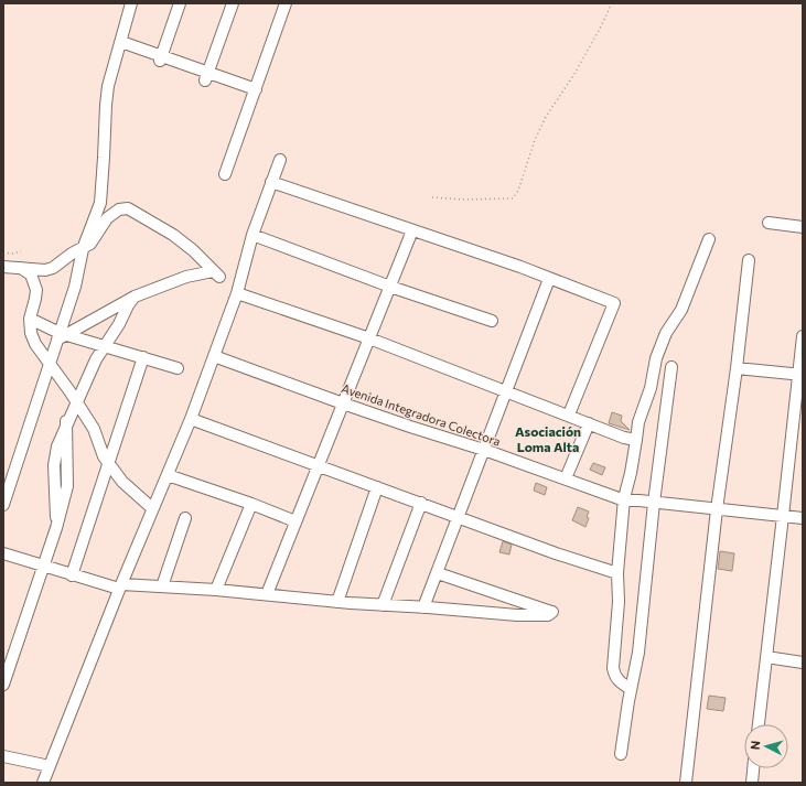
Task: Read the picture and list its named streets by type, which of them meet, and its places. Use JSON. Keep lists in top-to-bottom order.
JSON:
{
  "streets": {
    "street": ["Avenida Integradora Colectora"]
  },
  "districts": ["Asociación Loma Alta"],
  "north": "left"
}
